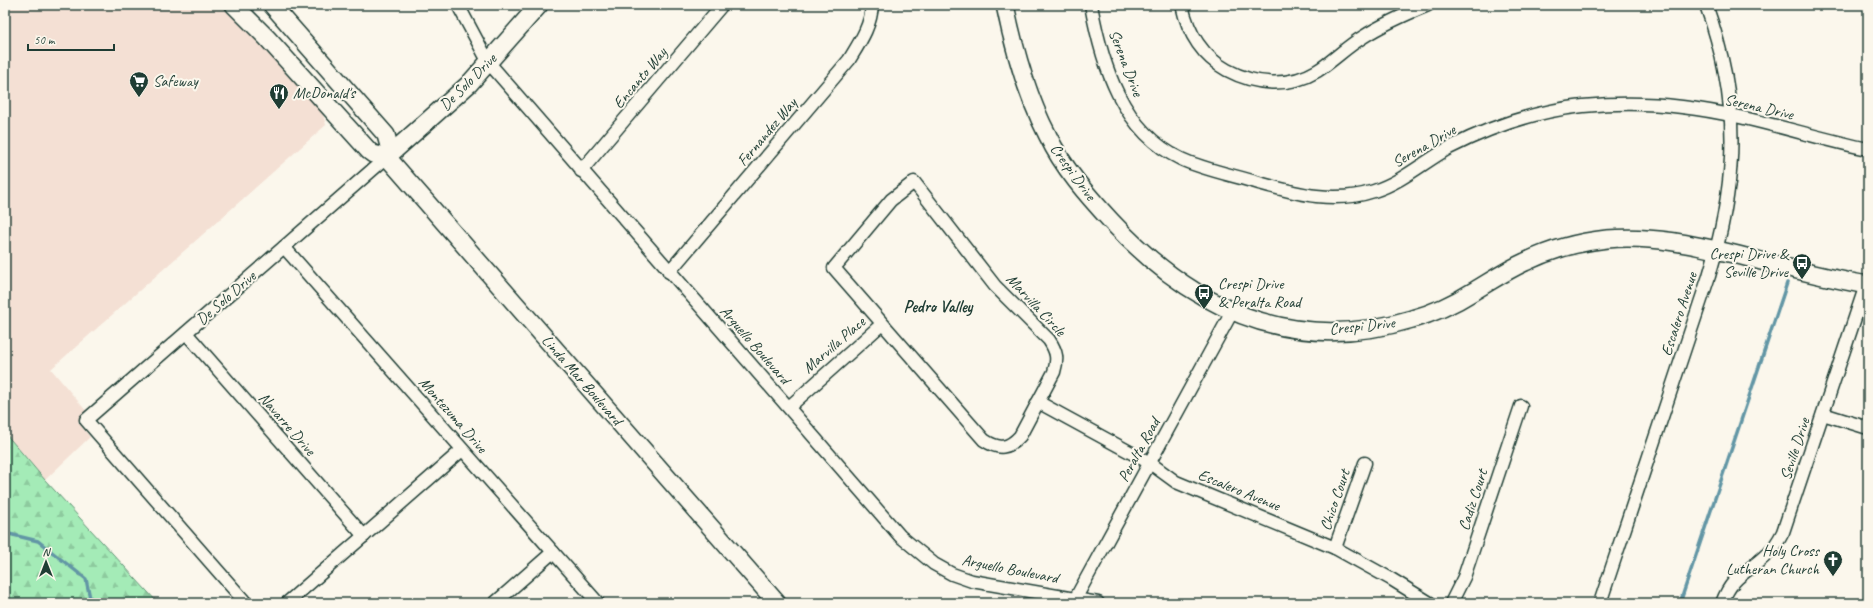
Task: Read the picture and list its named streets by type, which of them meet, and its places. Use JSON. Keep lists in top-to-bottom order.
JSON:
{
  "streets": {
    "street": [
      "Serena Drive",
      "Encanto Way",
      "De Solo Drive",
      "Fernandez Way",
      "Crespi Drive",
      "Marvilla Circle",
      "Escalero Avenue",
      "Arguello Boulevard",
      "Marvilla Place",
      "Linda Mar Boulevard",
      "Montezuma Drive",
      "Navarre Drive",
      "Seville Drive",
      "Peralta Road",
      "Chico Court",
      "Cadiz Court"
    ]
  },
  "crossings": [
    ["Serena Drive", "Escalero Avenue"],
    ["Encanto Way", "Arguello Boulevard"],
    ["De Solo Drive", "Arguello Boulevard"],
    ["De Solo Drive", "Linda Mar Boulevard"],
    ["De Solo Drive", "Montezuma Drive"],
    ["De Solo Drive", "Navarre Drive"],
    ["Fernandez Way", "Arguello Boulevard"],
    ["Crespi Drive", "Escalero Avenue"],
    ["Crespi Drive", "Seville Drive"],
    ["Crespi Drive", "Peralta Road"],
    ["Marvilla Circle", "Escalero Avenue"],
    ["Marvilla Circle", "Marvilla Place"],
    ["Escalero Avenue", "Peralta Road"],
    ["Escalero Avenue", "Chico Court"],
    ["Arguello Boulevard", "Marvilla Place"],
    ["Arguello Boulevard", "Peralta Road"]
  ],
  "districts": ["Pedro Valley"],
  "places": {
    "supermarket": ["Safeway"],
    "restaurant": ["McDonald's"],
    "bus stop": ["Crespi Drive & Seville Drive", "Crespi Drive & Peralta Road"],
    "church": ["Holy Cross Lutheran Church"]
  },
  "scale_bar": "50 m",
  "north": "top"
}
